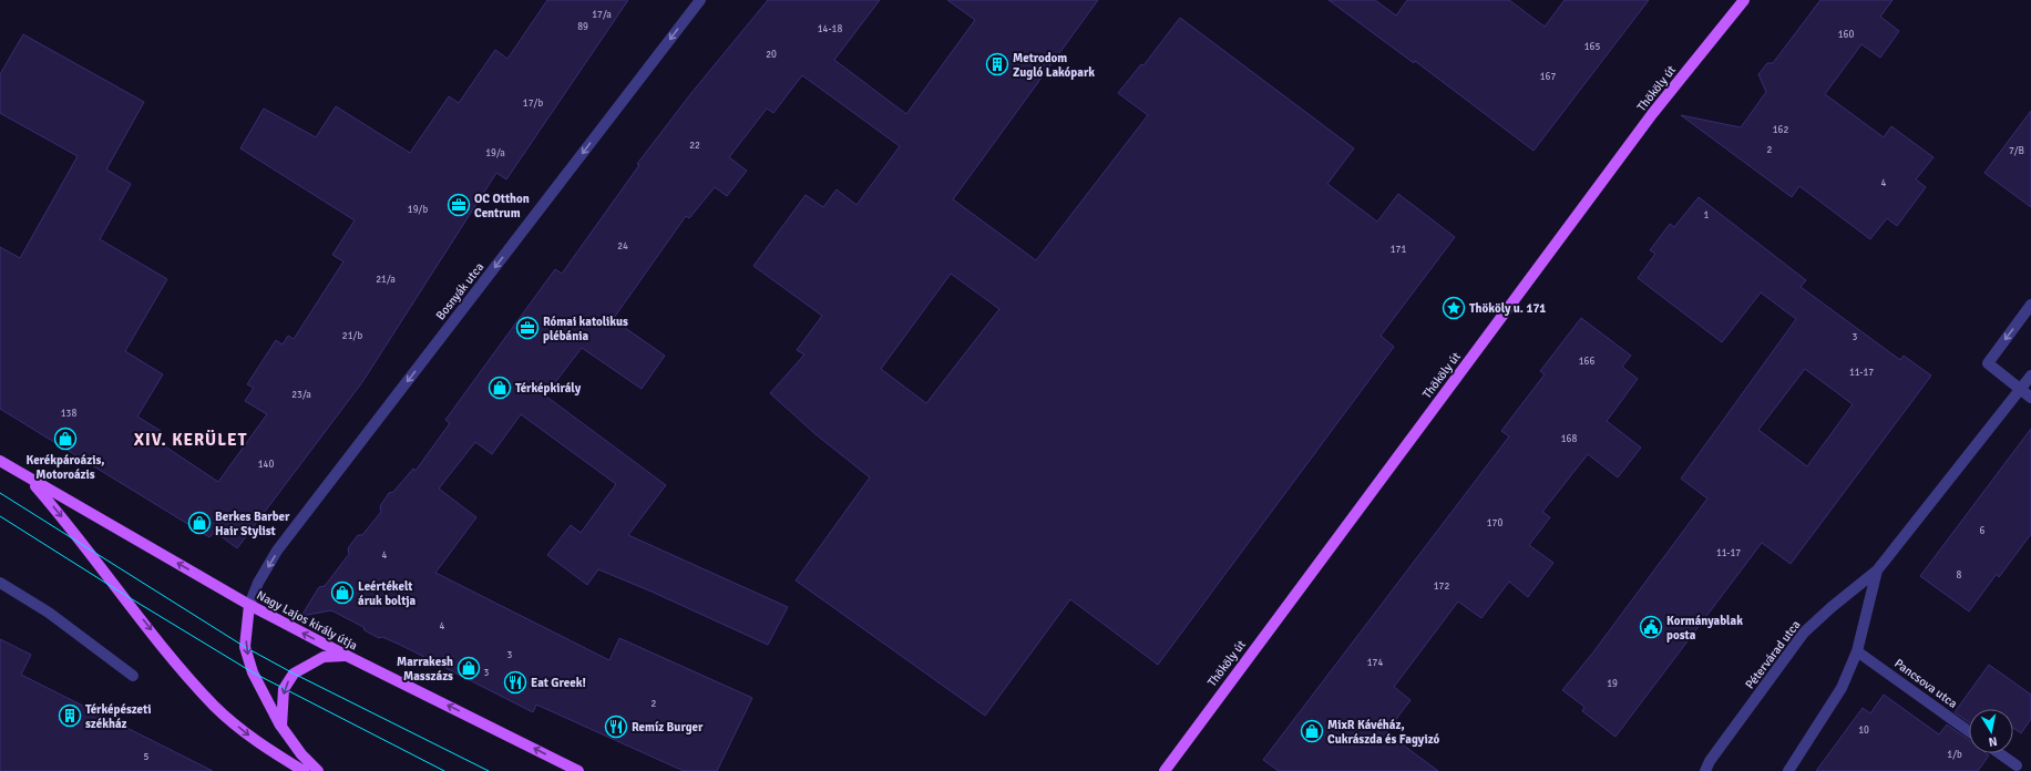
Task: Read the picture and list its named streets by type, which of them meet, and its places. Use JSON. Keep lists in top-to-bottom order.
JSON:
{
  "streets": {
    "main road": ["Thököly út", "Nagy Lajos király útja"],
    "street": ["Bosnyák utca", "Pétervárad utca", "Pancsova utca"]
  },
  "crossings": [
    ["Bosnyák utca", "Nagy Lajos király útja"],
    ["Pétervárad utca", "Pancsova utca"]
  ],
  "one_way": ["Bosnyák utca"],
  "districts": ["XIV. KERÜLET"],
  "places": {
    "building": ["Metrodom Zugló Lakópark", "Térképészeti székház"],
    "office": ["OC Otthon Centrum", "Római katolikus plébánia"],
    "place": ["Thököly u. 171"],
    "shop": [
      "Térképkirály",
      "Kerékpároázis, Motoroázis",
      "Berkes Barber Hair Stylist",
      "Leértékelt áruk boltja",
      "Marrakesh Masszázs",
      "MixR Kávéház, Cukrászda és Fagyizó"
    ],
    "public building": ["Kormányablak posta"],
    "restaurant": ["Eat Greek!", "Remíz Burger"]
  },
  "house_numbers": [
    "17/a",
    "89",
    "14-18",
    "160",
    "165",
    "20",
    "167",
    "17/b",
    "162",
    "22",
    "2",
    "7/B",
    "19/a",
    "4",
    "19/b",
    "1",
    "24",
    "171",
    "21/a",
    "21/b",
    "3",
    "166",
    "11-17",
    "23/a",
    "138",
    "168",
    "140",
    "170",
    "6",
    "11-17",
    "4",
    "8",
    "172",
    "4",
    "3",
    "174",
    "3",
    "19",
    "2",
    "10",
    "1/b",
    "5"
  ],
  "north": "bottom"
}
